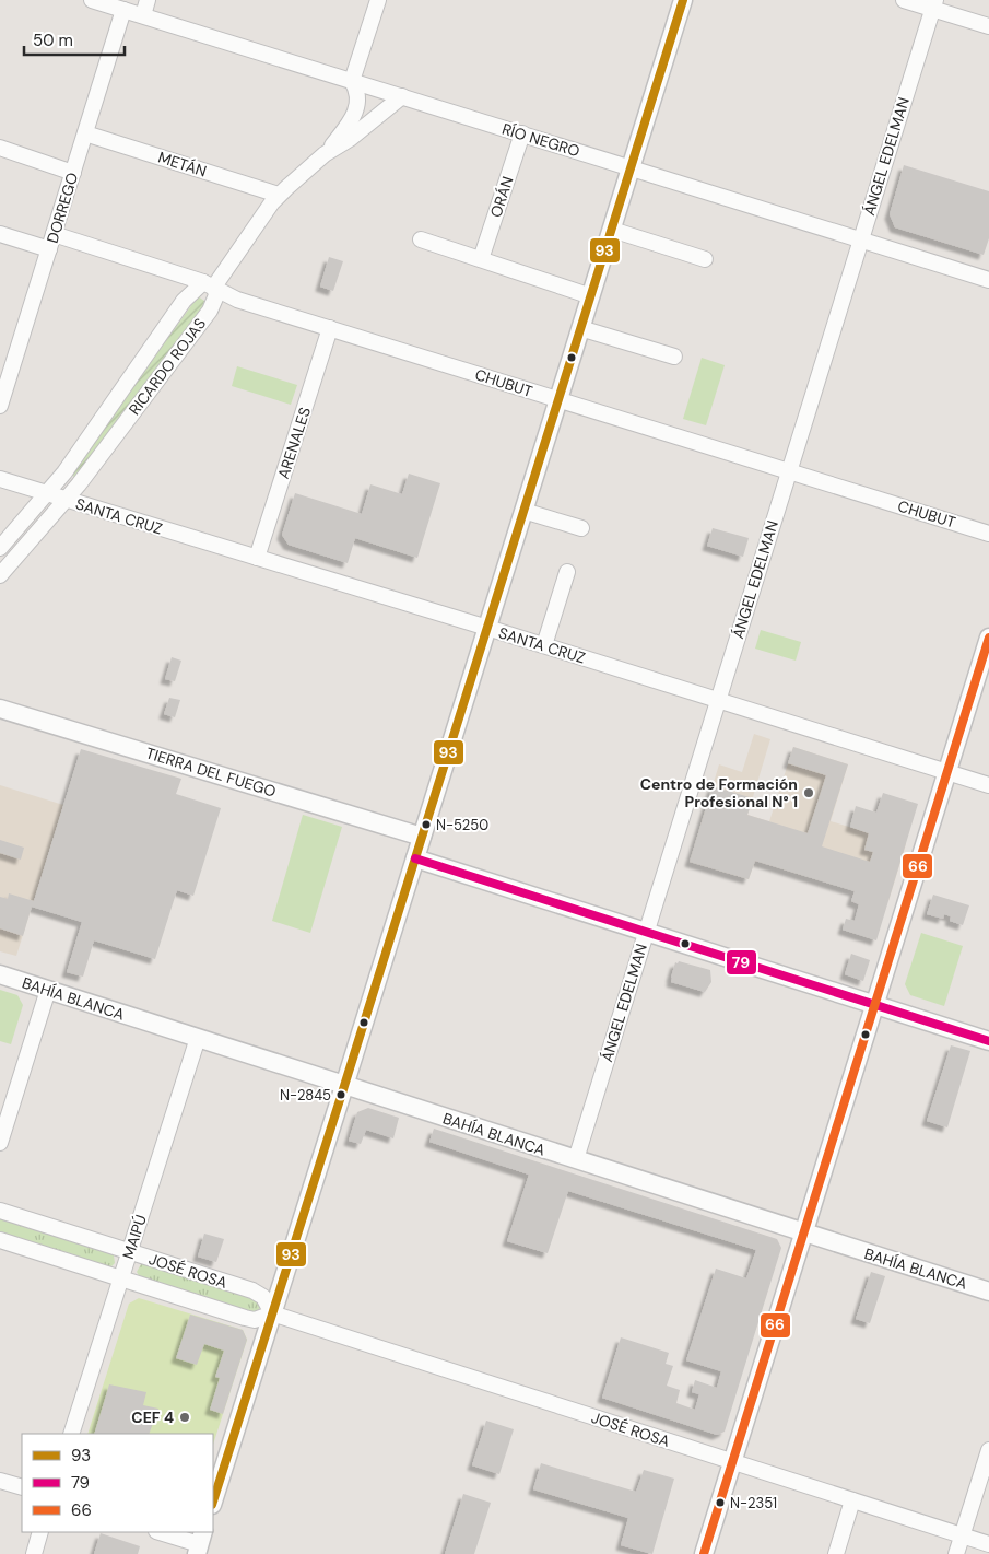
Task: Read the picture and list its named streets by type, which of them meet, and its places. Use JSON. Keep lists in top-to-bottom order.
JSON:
{
  "streets": {
    "street": [
      "RÍO NEGRO",
      "ÁNGEL EDELMAN",
      "METÁN",
      "ORÁN",
      "DORREGO",
      "RICARDO ROJAS",
      "CHUBUT",
      "ARENALES",
      "SANTA CRUZ",
      "TIERRA DEL FUEGO",
      "BAHÍA BLANCA",
      "MAIPÚ",
      "JOSÉ ROSA"
    ]
  },
  "crossings": [
    ["RÍO NEGRO", "ÁNGEL EDELMAN"],
    ["RÍO NEGRO", "ORÁN"],
    ["RÍO NEGRO", "DORREGO"],
    ["RÍO NEGRO", "RICARDO ROJAS"],
    ["ÁNGEL EDELMAN", "CHUBUT"],
    ["ÁNGEL EDELMAN", "SANTA CRUZ"],
    ["ÁNGEL EDELMAN", "BAHÍA BLANCA"],
    ["METÁN", "DORREGO"],
    ["METÁN", "RICARDO ROJAS"],
    ["DORREGO", "CHUBUT"],
    ["RICARDO ROJAS", "CHUBUT"],
    ["RICARDO ROJAS", "SANTA CRUZ"],
    ["CHUBUT", "ARENALES"],
    ["ARENALES", "SANTA CRUZ"],
    ["BAHÍA BLANCA", "MAIPÚ"],
    ["MAIPÚ", "JOSÉ ROSA"]
  ],
  "places": [
    "Centro de Formación Profesional N° 1",
    "N-5250",
    "N-2845",
    "CEF 4",
    "N-2351"
  ],
  "lines": ["transit line 93", "transit line 66", "transit line 79"],
  "legend": ["93", "79", "66"],
  "scale_bar": "50 m"
}
